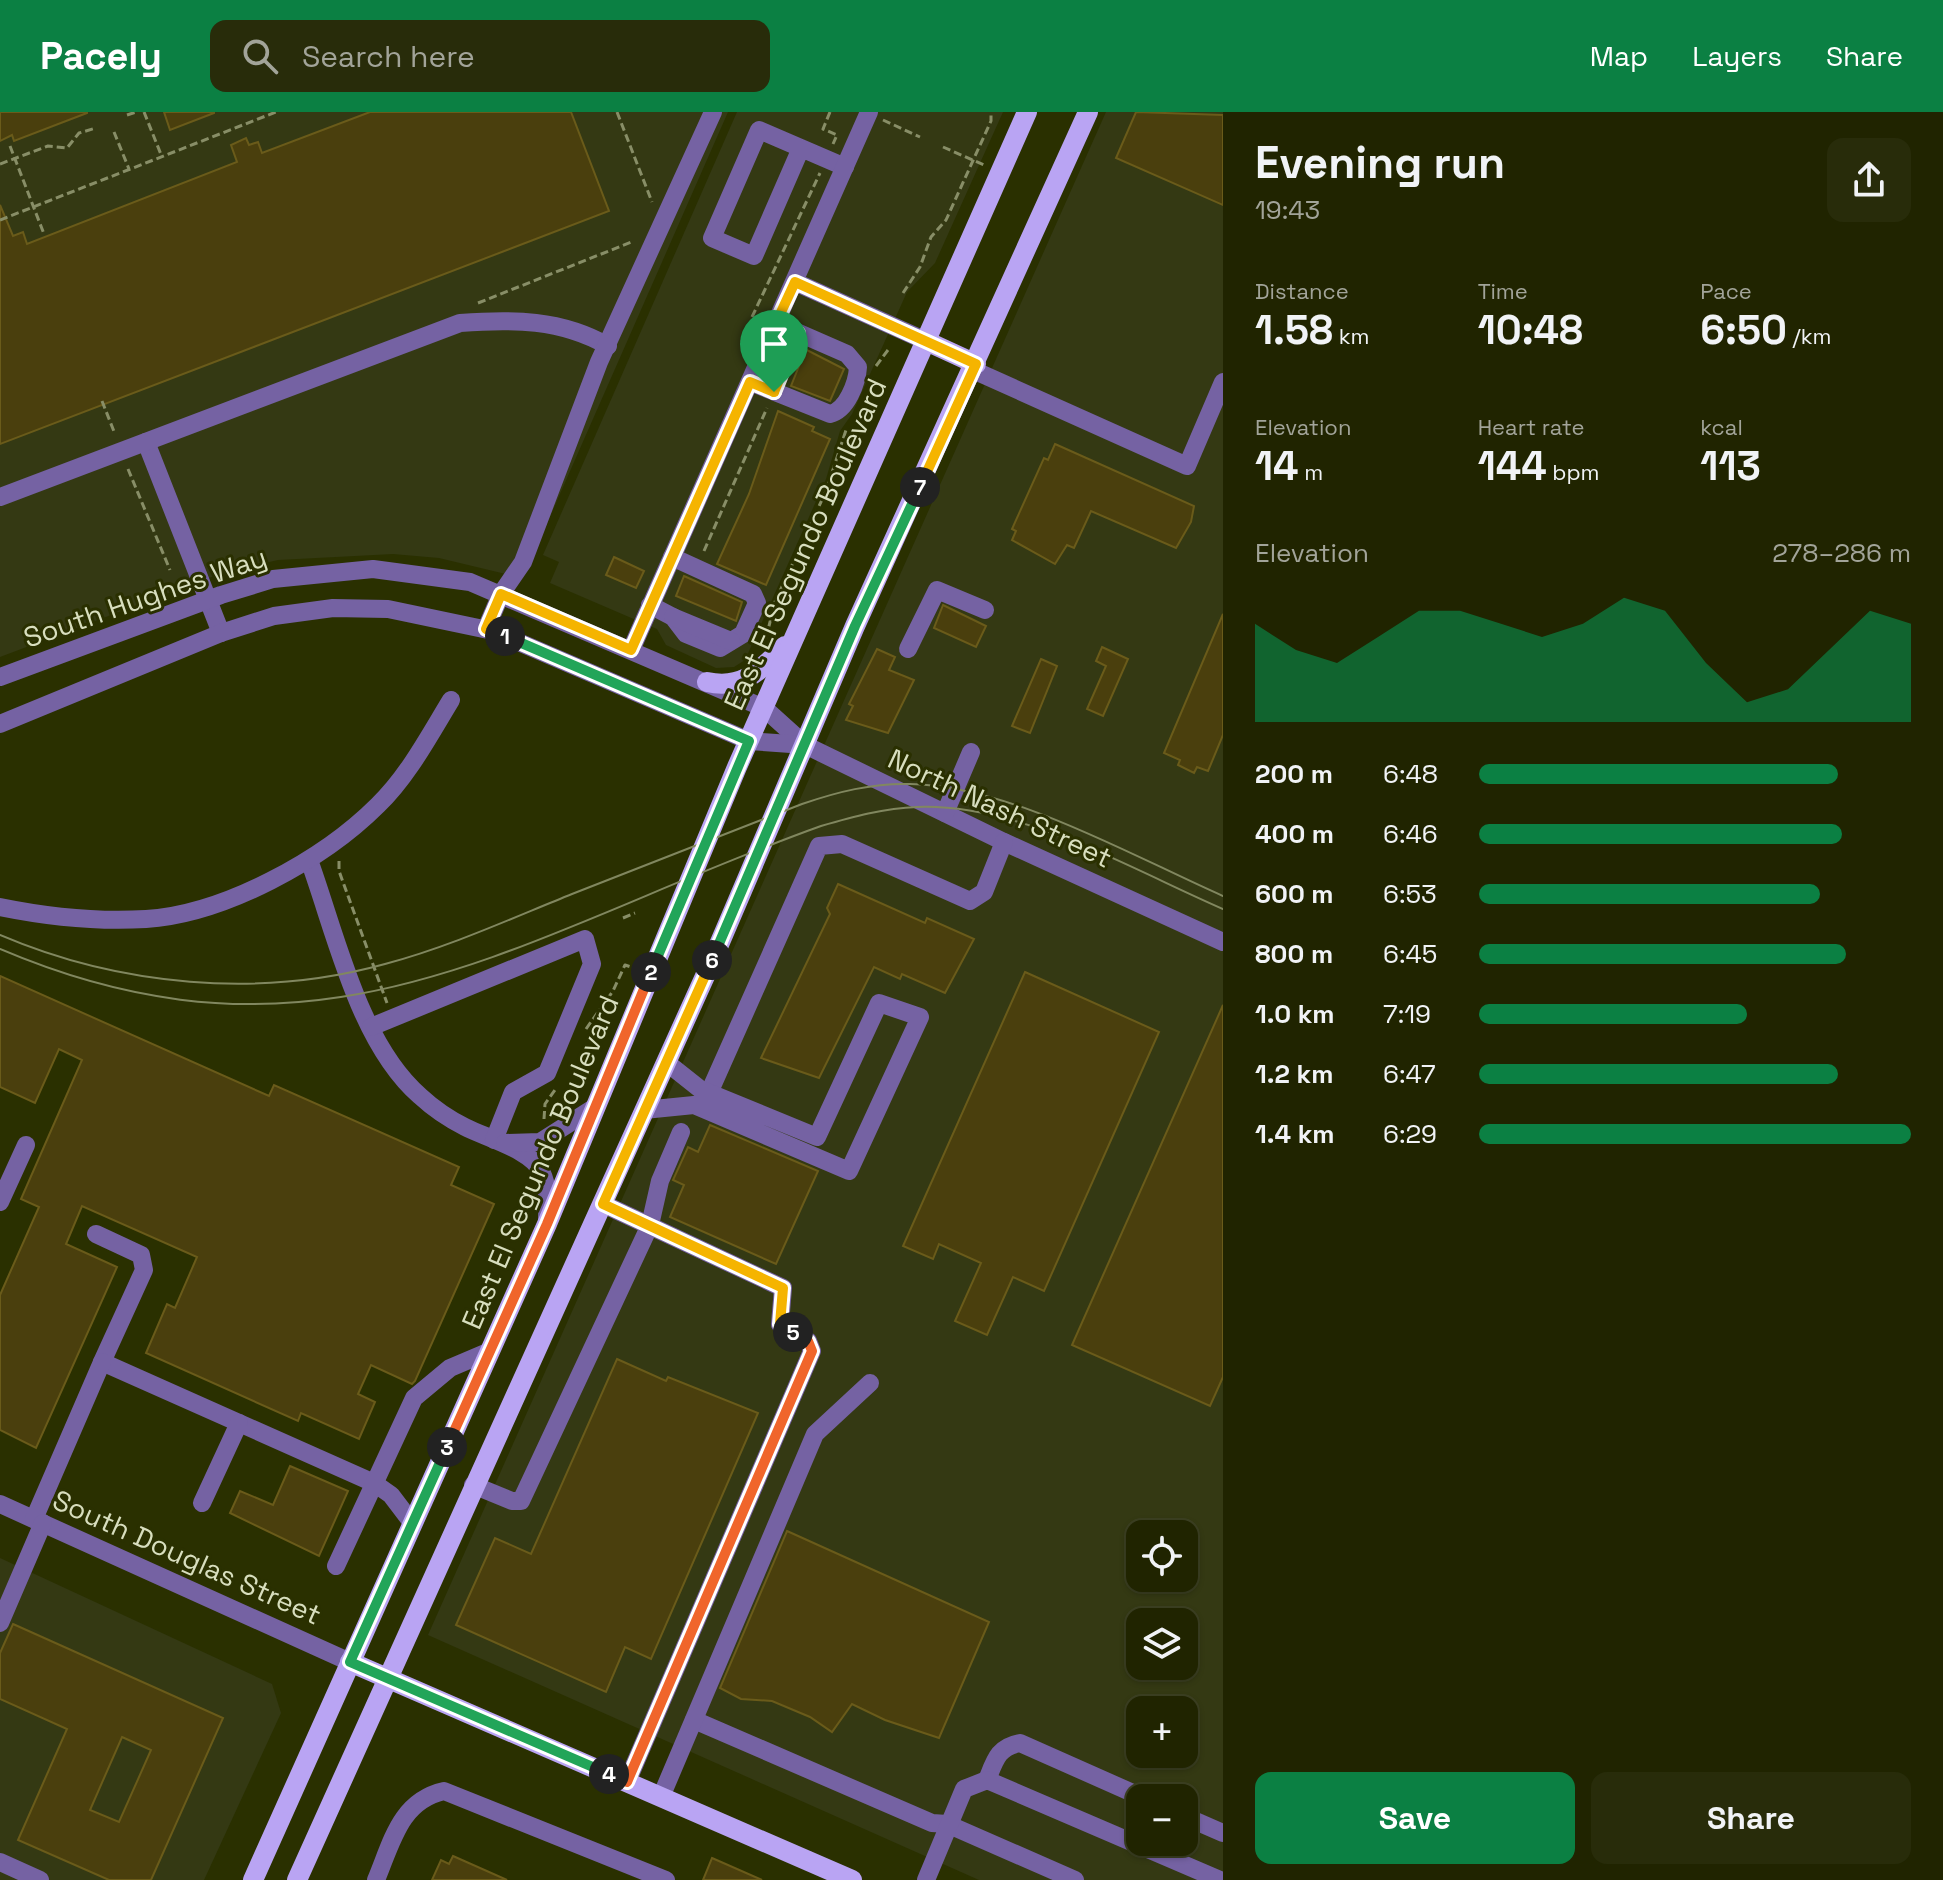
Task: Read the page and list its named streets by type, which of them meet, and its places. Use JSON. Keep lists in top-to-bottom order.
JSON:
{
  "streets": {
    "main road": ["East El Segundo Boulevard"],
    "street": ["South Hughes Way", "North Nash Street", "South Douglas Street"]
  },
  "crossings": [
    ["East El Segundo Boulevard", "South Hughes Way"],
    ["East El Segundo Boulevard", "North Nash Street"],
    ["East El Segundo Boulevard", "South Douglas Street"],
    ["South Hughes Way", "North Nash Street"]
  ],
  "page": {
    "header": "Pacely",
    "search": "Search here",
    "nav": ["Map", "Layers", "Share"],
    "heading": ["Evening run", "19:43"],
    "stats": [
      ["Distance", "1.58 km"],
      ["Time", "10:48"],
      ["Pace", "6:50 /km"],
      ["Elevation", "14 m"],
      ["Heart rate", "144 bpm"],
      ["kcal", "113"]
    ],
    "pins": [
      "7",
      "1",
      "6",
      "2",
      "5",
      "3",
      "4"
    ],
    "chart": ["Elevation", "278–286 m"],
    "list": [
      {
        "name": "200 m",
        "note": "6:48"
      },
      {
        "name": "400 m",
        "note": "6:46"
      },
      {
        "name": "600 m",
        "note": "6:53"
      },
      {
        "name": "800 m",
        "note": "6:45"
      },
      {
        "name": "1.0 km",
        "note": "7:19"
      },
      {
        "name": "1.2 km",
        "note": "6:47"
      },
      {
        "name": "1.4 km",
        "note": "6:29"
      }
    ],
    "map_buttons": ["+", "−"],
    "buttons": ["Save", "Share"]
  }
}
